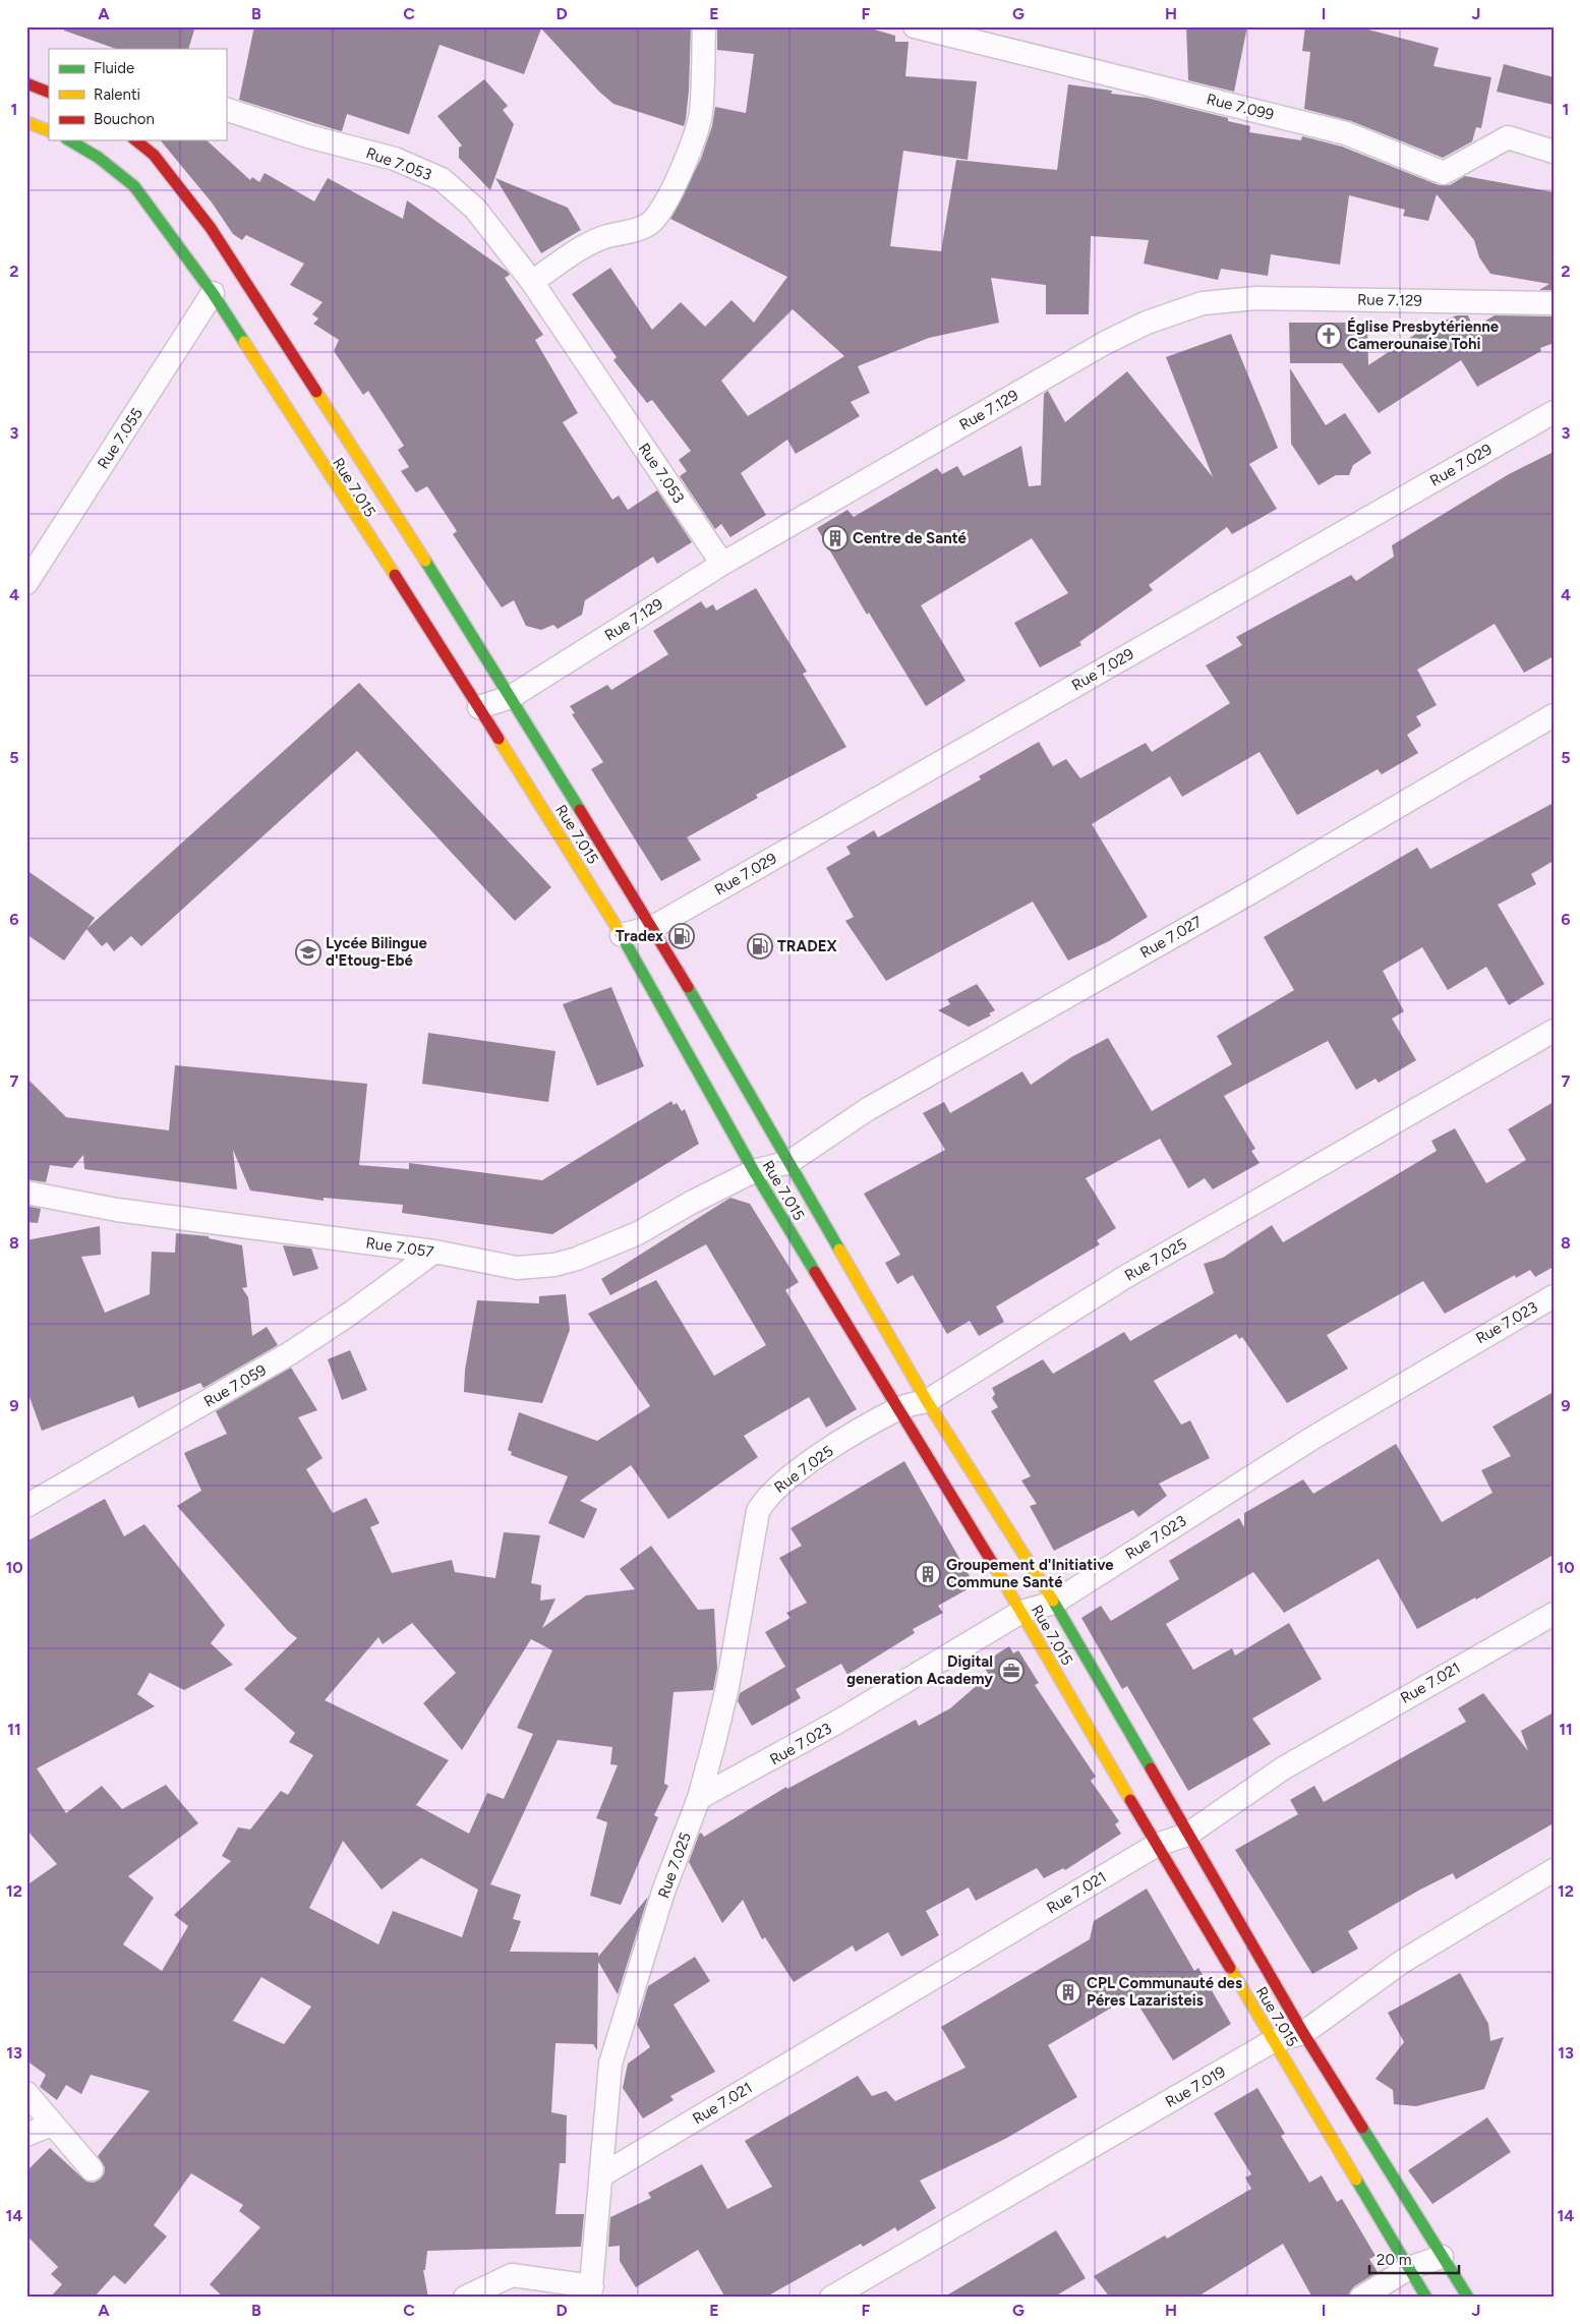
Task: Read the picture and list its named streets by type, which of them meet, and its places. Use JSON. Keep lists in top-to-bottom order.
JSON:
{
  "streets": {
    "main road": ["Rue 7.015"],
    "street": [
      "Rue 7.099",
      "Rue 7.053",
      "Rue 7.129",
      "Rue 7.055",
      "Rue 7.029",
      "Rue 7.027",
      "Rue 7.057",
      "Rue 7.025",
      "Rue 7.023",
      "Rue 7.059",
      "Rue 7.021",
      "Rue 7.019"
    ]
  },
  "crossings": [
    ["Rue 7.053", "Rue 7.129"],
    ["Rue 7.129", "Rue 7.015"],
    ["Rue 7.055", "Rue 7.015"],
    ["Rue 7.029", "Rue 7.015"],
    ["Rue 7.015", "Rue 7.027"],
    ["Rue 7.015", "Rue 7.057"],
    ["Rue 7.015", "Rue 7.025"],
    ["Rue 7.015", "Rue 7.023"],
    ["Rue 7.015", "Rue 7.021"],
    ["Rue 7.015", "Rue 7.019"],
    ["Rue 7.027", "Rue 7.057"],
    ["Rue 7.057", "Rue 7.059"],
    ["Rue 7.025", "Rue 7.023"],
    ["Rue 7.025", "Rue 7.021"]
  ],
  "places": {
    "church": ["Église Presbytérienne Camerounaise Tohi"],
    "building": ["Centre de Santé", "Groupement d'Initiative Commune Santé", "CPL Communauté des Péres Lazaristeis"],
    "fuel station": ["Tradex", "TRADEX"],
    "school or university": ["Lycée Bilingue d'Etoug-Ebé"],
    "office": ["Digital generation Academy"]
  },
  "legend": ["Fluide", "Ralenti", "Bouchon"],
  "scale_bar": "20 m",
  "grid": {
    "columns": [
      "A",
      "B",
      "C",
      "D",
      "E",
      "F",
      "G",
      "H",
      "I",
      "J"
    ],
    "rows": [
      "1",
      "2",
      "3",
      "4",
      "5",
      "6",
      "7",
      "8",
      "9",
      "10",
      "11",
      "12",
      "13",
      "14"
    ]
  }
}
